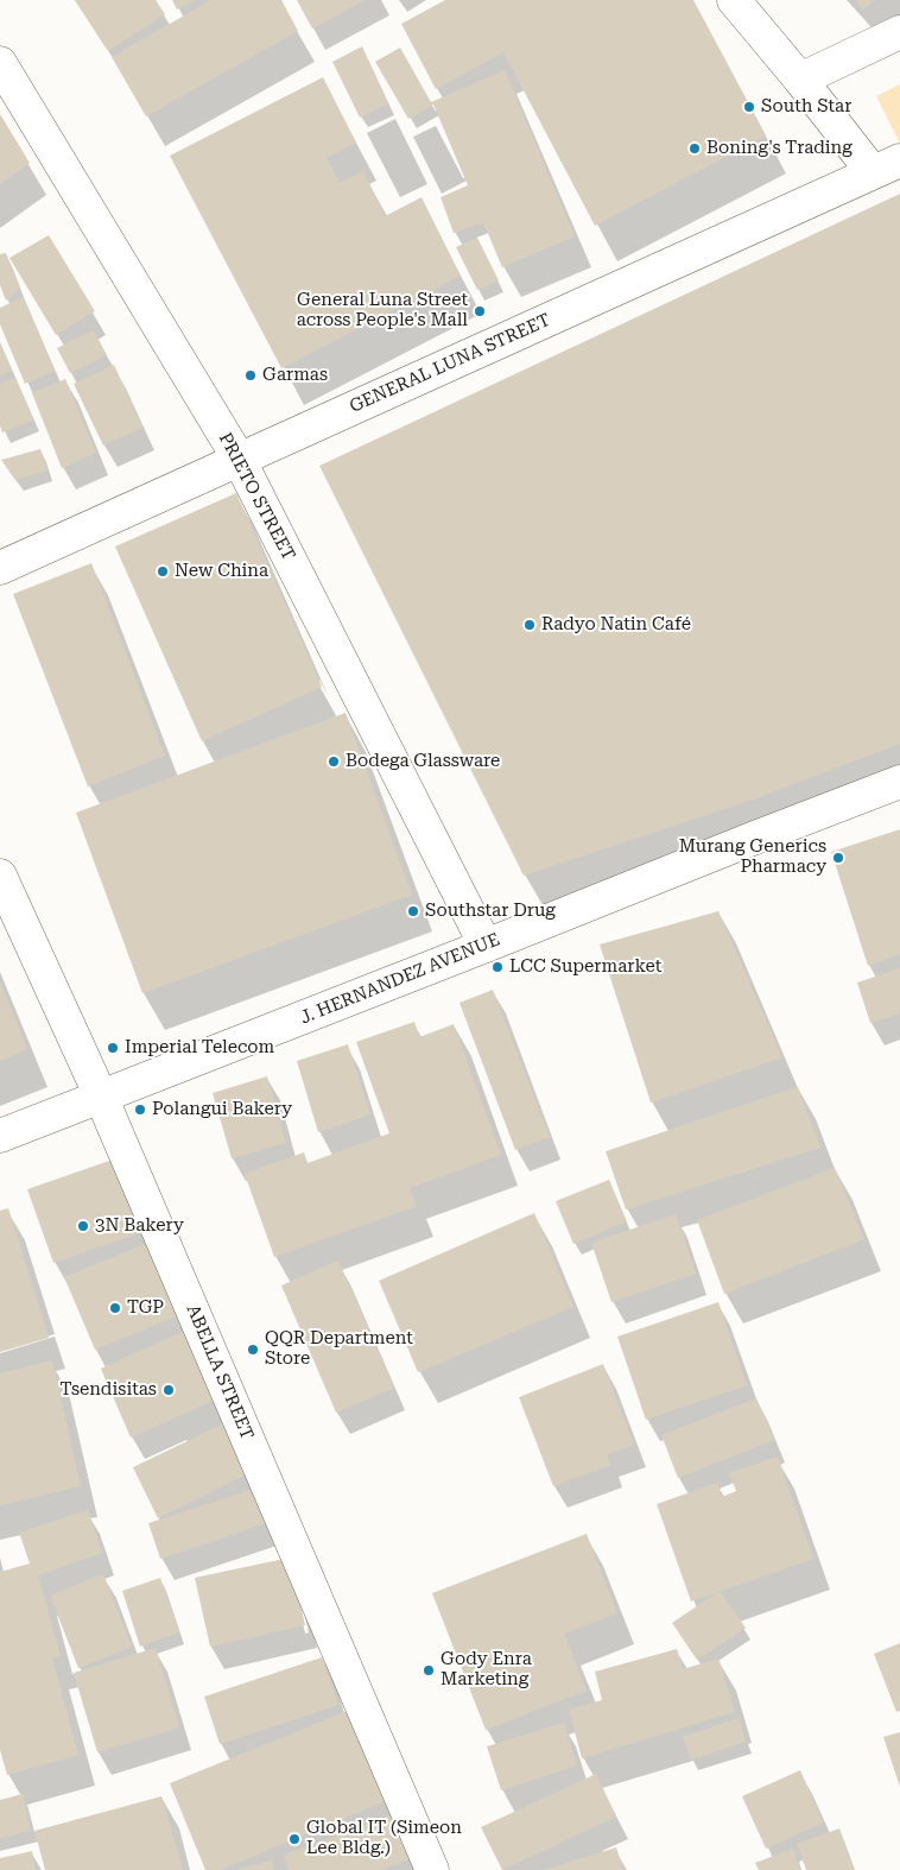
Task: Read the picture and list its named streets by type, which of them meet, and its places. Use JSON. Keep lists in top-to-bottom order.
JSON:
{
  "streets": {
    "main road": [
      "GENERAL LUNA STREET",
      "PRIETO STREET",
      "J. HERNANDEZ AVENUE",
      "ABELLA STREET"
    ]
  },
  "crossings": [
    ["GENERAL LUNA STREET", "PRIETO STREET"],
    ["PRIETO STREET", "J. HERNANDEZ AVENUE"],
    ["J. HERNANDEZ AVENUE", "ABELLA STREET"]
  ],
  "places": [
    "South Star",
    "Boning's Trading",
    "General Luna Street across People's Mall",
    "Garmas",
    "New China",
    "Radyo Natin Café",
    "Bodega Glassware",
    "Murang Generics Pharmacy",
    "Southstar Drug",
    "LCC Supermarket",
    "Imperial Telecom",
    "Polangui Bakery",
    "3N Bakery",
    "TGP",
    "QQR Department Store",
    "Tsendisitas",
    "Gody Enra Marketing",
    "Global IT (Simeon Lee Bldg.)"
  ]
}
